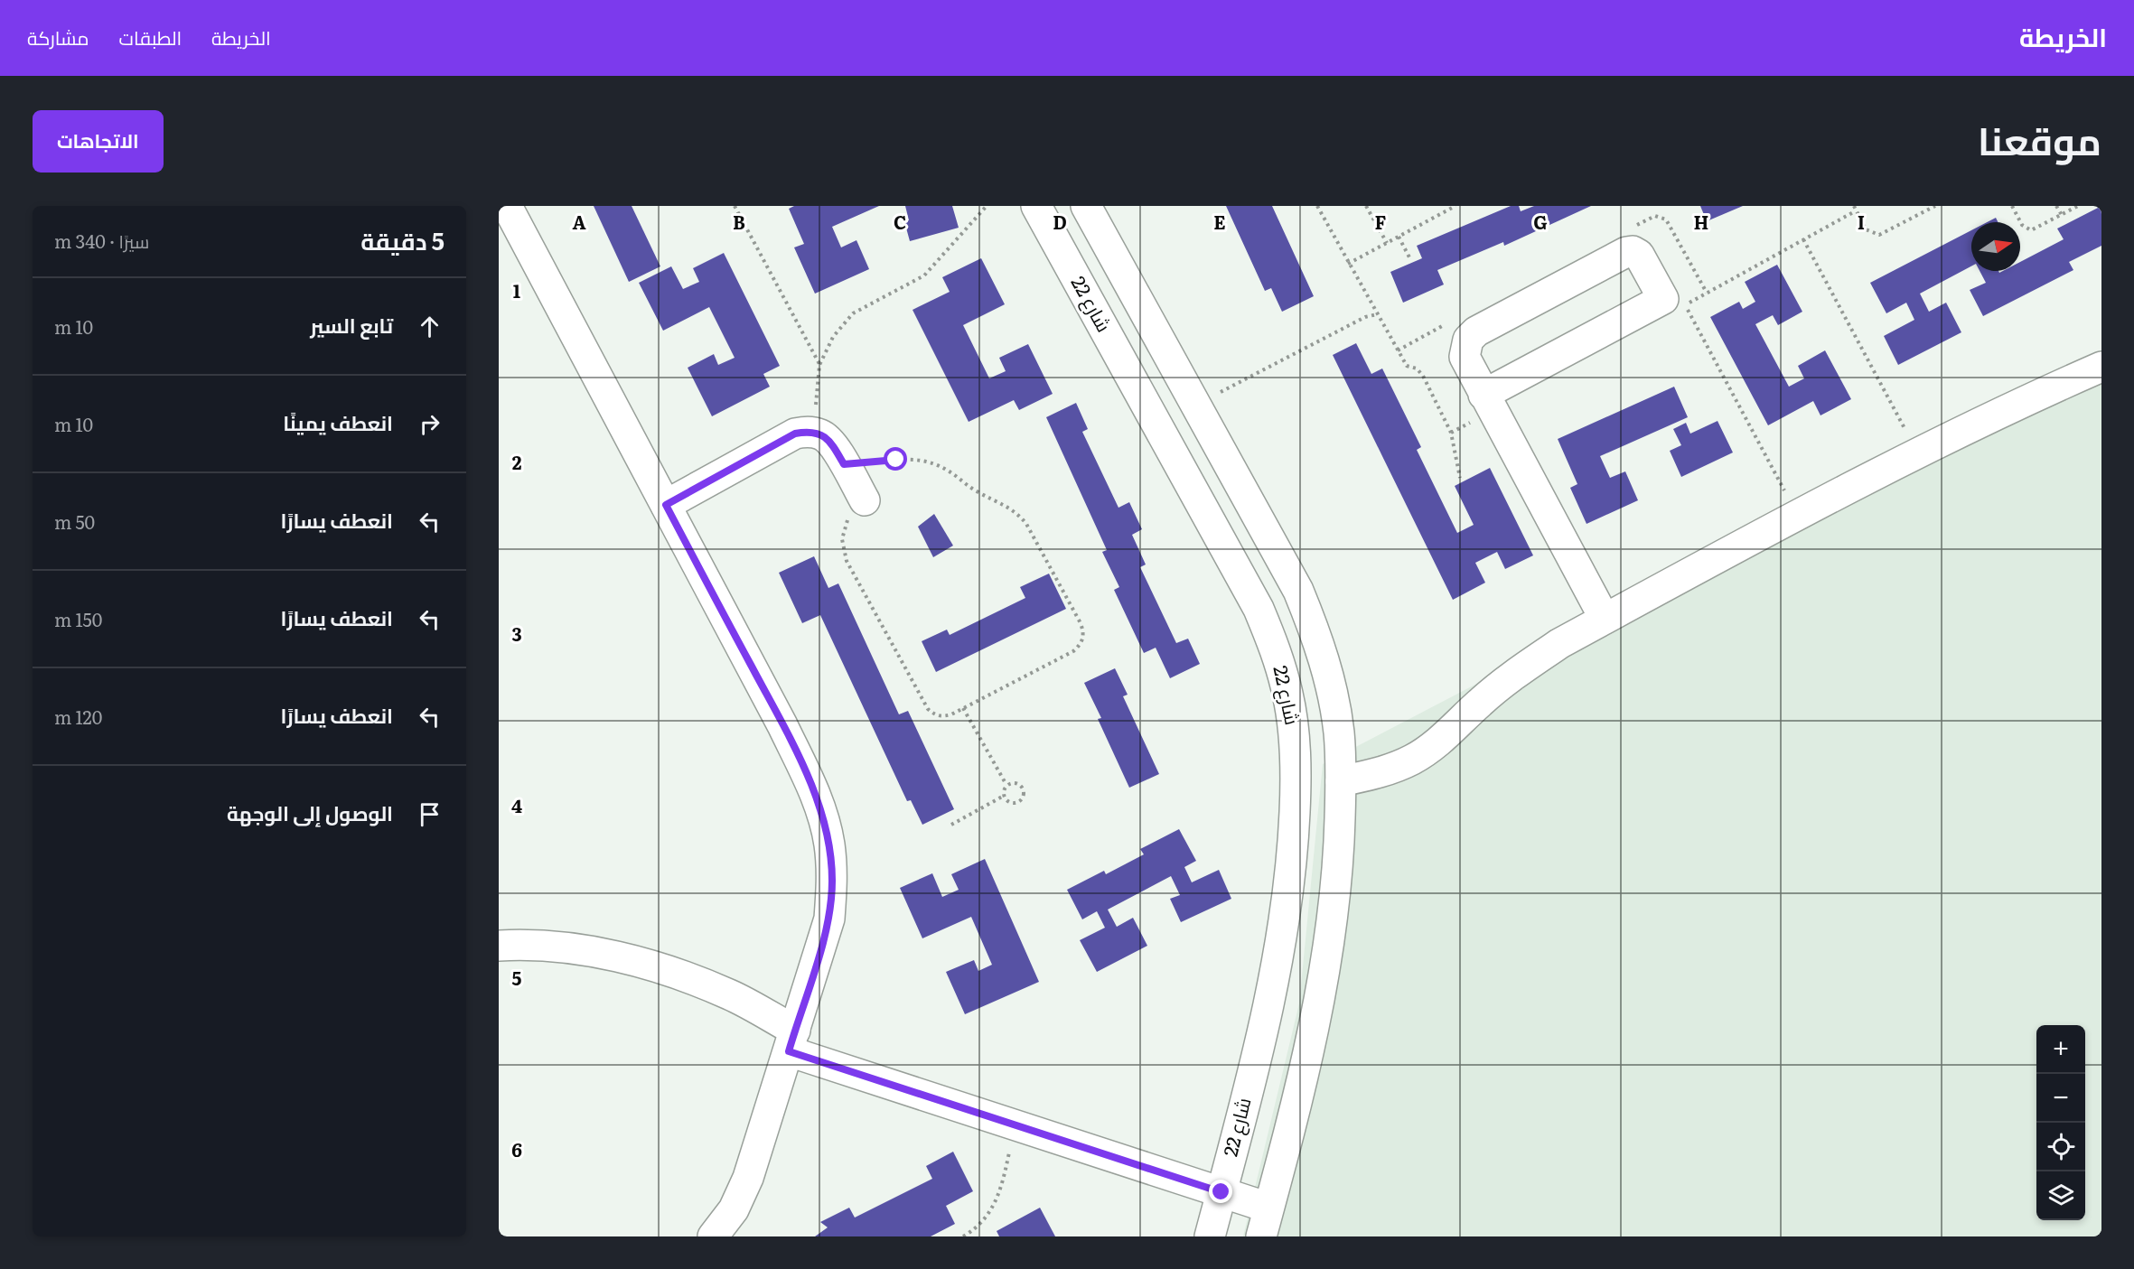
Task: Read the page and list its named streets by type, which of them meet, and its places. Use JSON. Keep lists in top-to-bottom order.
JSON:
{
  "streets": {
    "street": ["شارع 22"]
  },
  "north": "right",
  "page": {
    "header": "الخريطة",
    "nav": ["الخريطة", "الطبقات", "مشاركة"],
    "title": "موقعنا",
    "buttons": "الاتجاهات",
    "heading": ["5 دقيقة", "سيرًا · 340 m"],
    "list": [
      ["تابع السير", "10 m"],
      ["انعطف يمينًا", "10 m"],
      ["انعطف يسارًا", "50 m"],
      ["انعطف يسارًا", "150 m"],
      ["انعطف يسارًا", "120 m"],
      "الوصول إلى الوجهة"
    ],
    "map_buttons": ["+", "−"]
  },
  "grid": {
    "columns": [
      "A",
      "B",
      "C",
      "D",
      "E",
      "F",
      "G",
      "H",
      "I"
    ],
    "rows": [
      "1",
      "2",
      "3",
      "4",
      "5",
      "6"
    ]
  }
}
